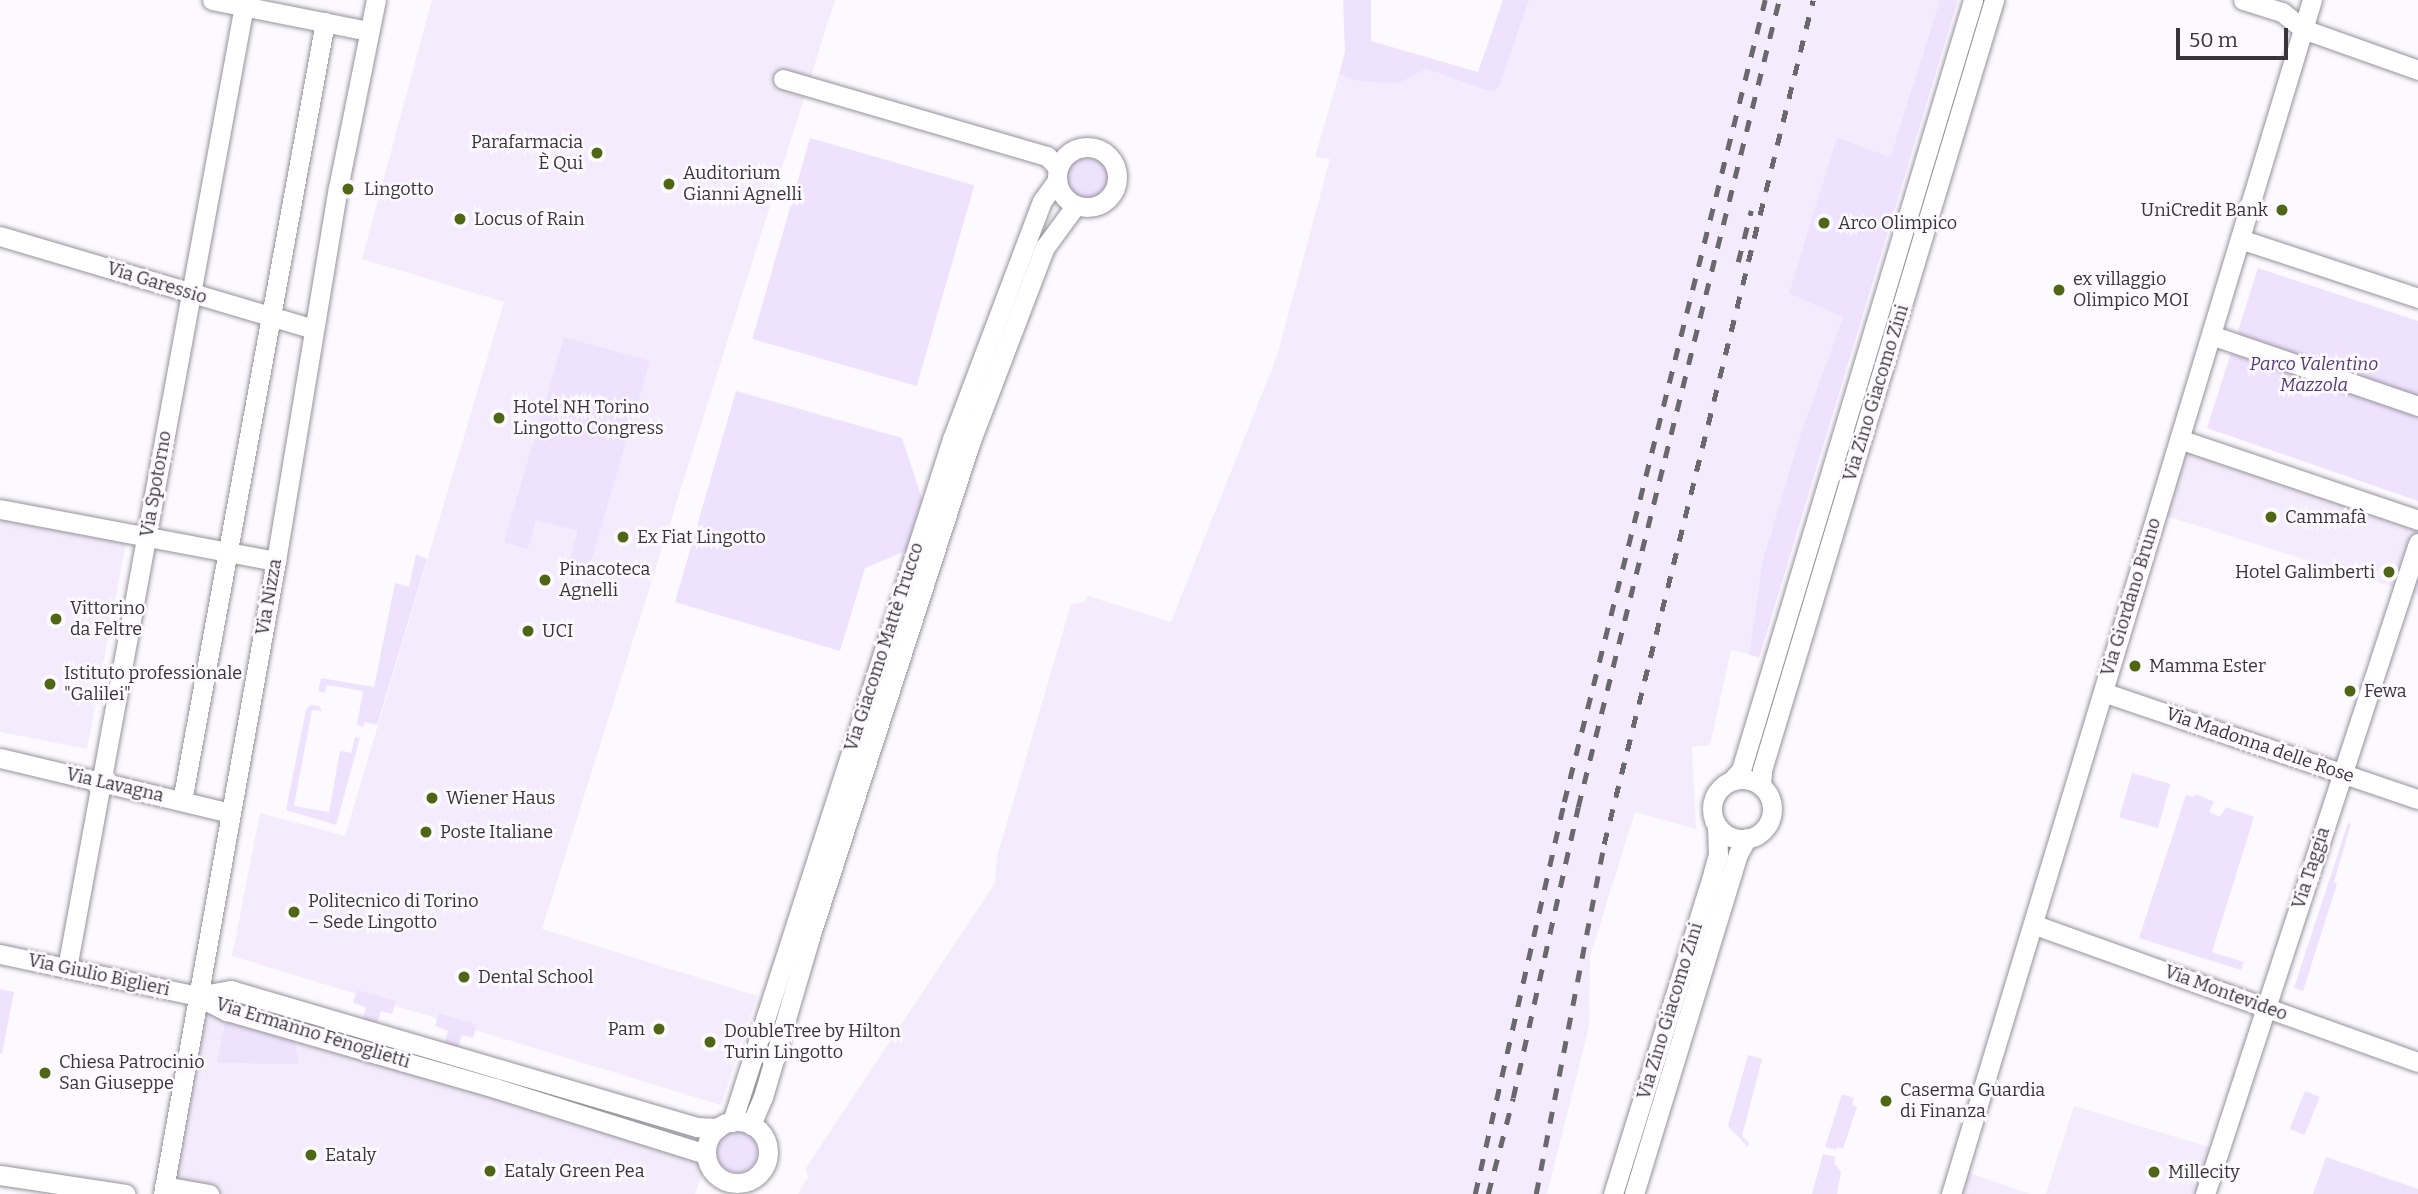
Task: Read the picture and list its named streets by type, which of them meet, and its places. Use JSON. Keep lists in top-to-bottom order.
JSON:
{
  "streets": {
    "street": [
      "Via Garessio",
      "Via Zino Giacomo Zini",
      "Via Spotorno",
      "Via Nizza",
      "Via Giordano Bruno",
      "Via Giacomo Mattè Trucco",
      "Via Madonna delle Rose",
      "Via Lavagna",
      "Via Taggia",
      "Via Giulio Biglieri",
      "Via Montevideo",
      "Via Ermanno Fenoglietti"
    ]
  },
  "crossings": [
    ["Via Garessio", "Via Spotorno"],
    ["Via Garessio", "Via Nizza"],
    ["Via Spotorno", "Via Lavagna"],
    ["Via Spotorno", "Via Giulio Biglieri"],
    ["Via Nizza", "Via Lavagna"],
    ["Via Nizza", "Via Giulio Biglieri"],
    ["Via Nizza", "Via Ermanno Fenoglietti"],
    ["Via Giordano Bruno", "Via Madonna delle Rose"],
    ["Via Giordano Bruno", "Via Montevideo"],
    ["Via Giacomo Mattè Trucco", "Via Ermanno Fenoglietti"],
    ["Via Madonna delle Rose", "Via Taggia"],
    ["Via Taggia", "Via Montevideo"],
    ["Via Giulio Biglieri", "Via Ermanno Fenoglietti"]
  ],
  "parks": ["Parco Valentino Mazzola"],
  "places": [
    "Parafarmacia È Qui",
    "Auditorium Gianni Agnelli",
    "Lingotto",
    "UniCredit Bank",
    "Locus of Rain",
    "Arco Olimpico",
    "ex villaggio Olimpico MOI",
    "Hotel NH Torino Lingotto Congress",
    "Cammafà",
    "Ex Fiat Lingotto",
    "Hotel Galimberti",
    "Pinacoteca Agnelli",
    "Vittorino da Feltre",
    "UCI",
    "Mamma Ester",
    "Istituto professionale \"Galilei\"",
    "Fewa",
    "Wiener Haus",
    "Poste Italiane",
    "Politecnico di Torino – Sede Lingotto",
    "Dental School",
    "Pam",
    "DoubleTree by Hilton Turin Lingotto",
    "Chiesa Patrocinio San Giuseppe",
    "Caserma Guardia di Finanza",
    "Eataly",
    "Eataly Green Pea",
    "Millecity"
  ],
  "scale_bar": "50 m"
}
